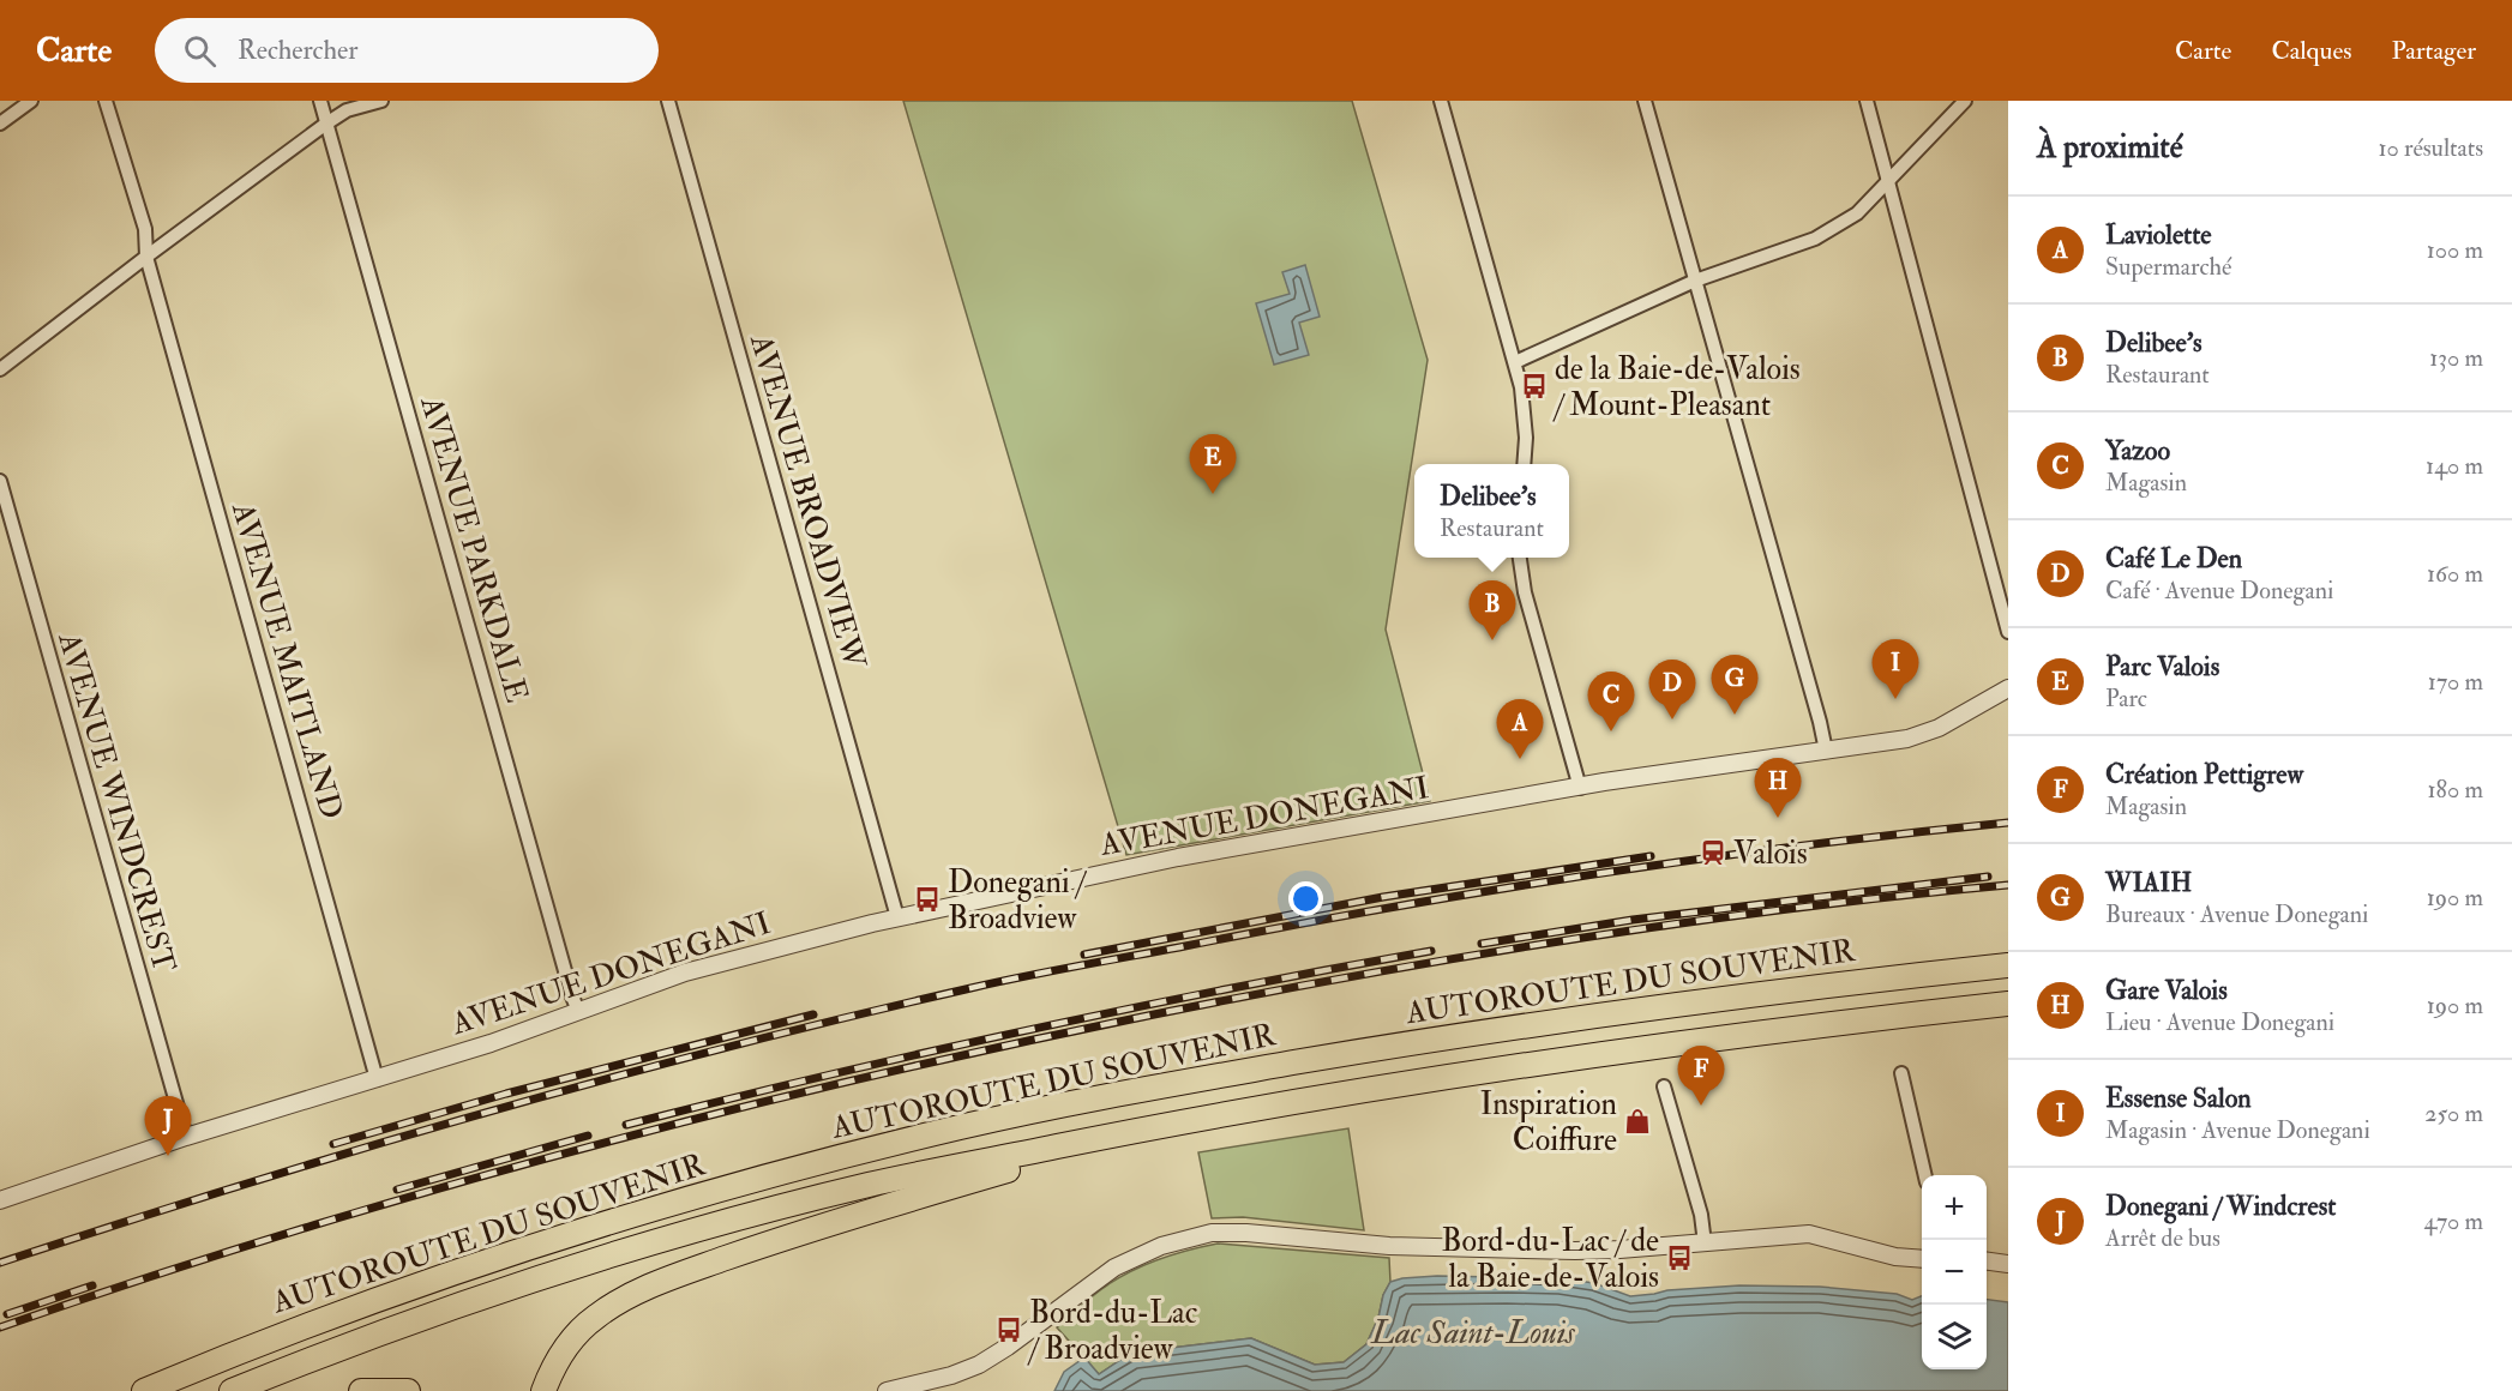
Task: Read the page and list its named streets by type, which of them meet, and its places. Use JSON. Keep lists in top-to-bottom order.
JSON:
{
  "streets": {
    "highway": ["AUTOROUTE DU SOUVENIR"],
    "street": [
      "AVENUE BROADVIEW",
      "AVENUE PARKDALE",
      "AVENUE MAITLAND",
      "AVENUE WINDCREST",
      "AVENUE DONEGANI"
    ]
  },
  "crossings": [
    ["AVENUE BROADVIEW", "AVENUE DONEGANI"],
    ["AVENUE PARKDALE", "AVENUE DONEGANI"],
    ["AVENUE MAITLAND", "AVENUE DONEGANI"],
    ["AVENUE WINDCREST", "AVENUE DONEGANI"]
  ],
  "water": ["Lac Saint-Louis"],
  "places": {
    "bus stop": [
      "de la Baie-de-Valois / Mount-Pleasant",
      "Donegani / Broadview",
      "Bord-du-Lac / de la Baie-de-Valois",
      "Bord-du-Lac / Broadview"
    ],
    "station": ["Valois"],
    "shop": ["Inspiration Coiffure"]
  },
  "page": {
    "header": "Carte",
    "search": "Rechercher",
    "nav": ["Carte", "Calques", "Partager"],
    "heading": ["À proximité", "10 résultats"],
    "list": [
      {
        "mark": "A",
        "name": "Laviolette",
        "note": "Supermarché",
        "value": "100 m"
      },
      {
        "mark": "B",
        "name": "Delibee's",
        "note": "Restaurant",
        "value": "130 m"
      },
      {
        "mark": "C",
        "name": "Yazoo",
        "note": "Magasin",
        "value": "140 m"
      },
      {
        "mark": "D",
        "name": "Café Le Den",
        "note": "Café · Avenue Donegani",
        "value": "160 m"
      },
      {
        "mark": "E",
        "name": "Parc Valois",
        "note": "Parc",
        "value": "170 m"
      },
      {
        "mark": "F",
        "name": "Création Pettigrew",
        "note": "Magasin",
        "value": "180 m"
      },
      {
        "mark": "G",
        "name": "WIAIH",
        "note": "Bureaux · Avenue Donegani",
        "value": "190 m"
      },
      {
        "mark": "H",
        "name": "Gare Valois",
        "note": "Lieu · Avenue Donegani",
        "value": "190 m"
      },
      {
        "mark": "I",
        "name": "Essense Salon",
        "note": "Magasin · Avenue Donegani",
        "value": "250 m"
      },
      {
        "mark": "J",
        "name": "Donegani / Windcrest",
        "note": "Arrêt de bus",
        "value": "470 m"
      }
    ],
    "pins": [
      "E",
      "B",
      "I",
      "G",
      "D",
      "C",
      "A",
      "H",
      "F",
      "J"
    ],
    "popup": ["Delibee's", "Restaurant"],
    "map_buttons": ["+", "−"]
  }
}
